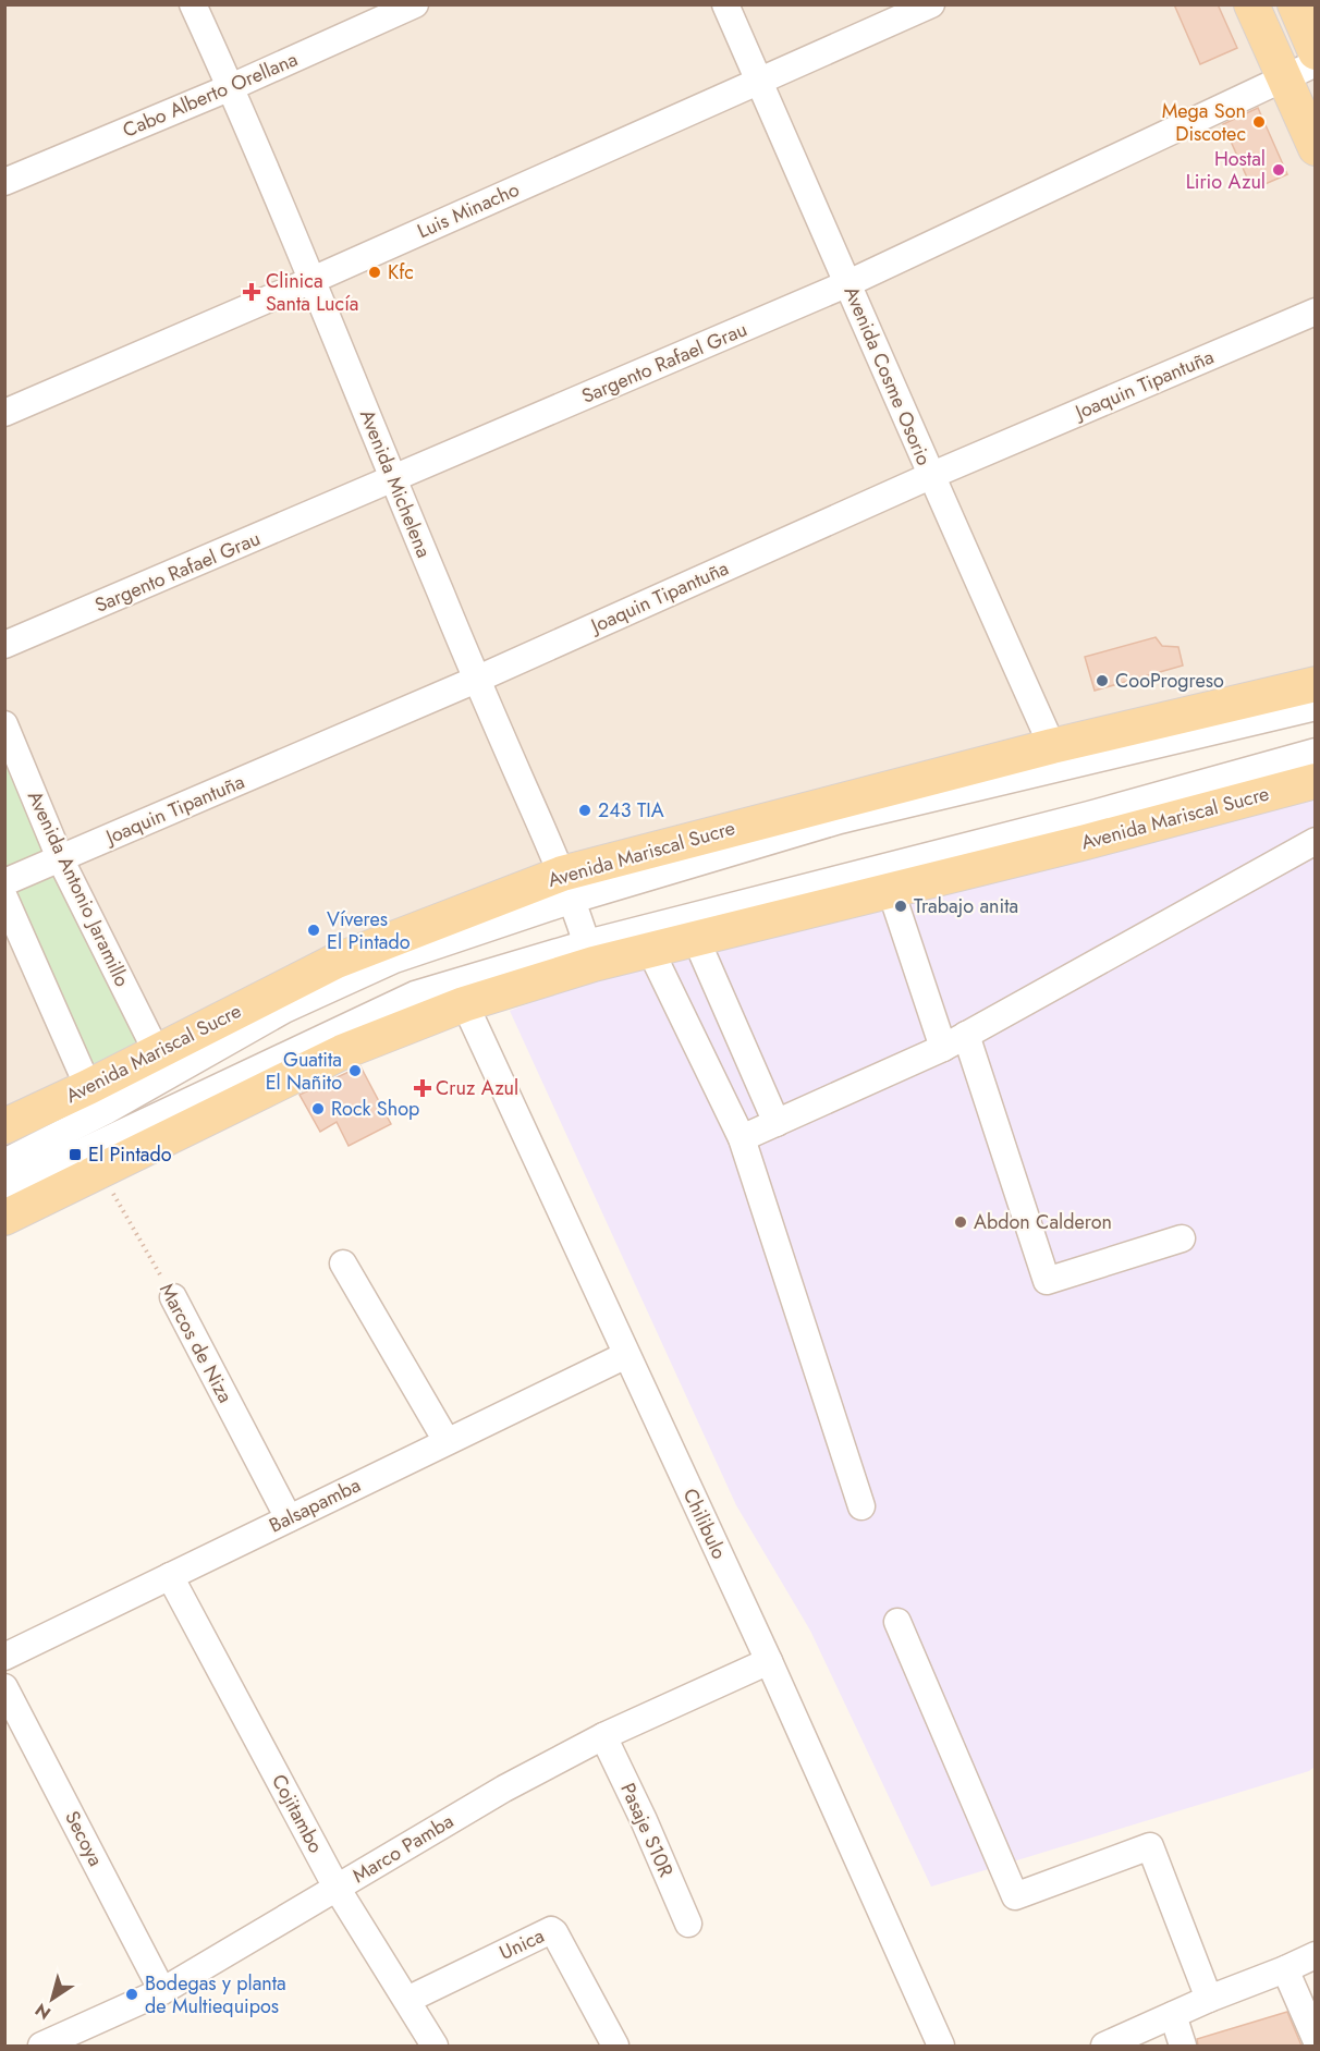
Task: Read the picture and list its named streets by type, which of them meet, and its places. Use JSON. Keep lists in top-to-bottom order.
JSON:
{
  "streets": {
    "main road": ["Avenida Mariscal Sucre"],
    "street": [
      "Cabo Alberto Orellana",
      "Luis Minacho",
      "Sargento Rafael Grau",
      "Avenida Cosme Osorio",
      "Joaquin Tipantuña",
      "Avenida Michelena",
      "Avenida Antonio Jaramillo",
      "Marcos de Niza",
      "Balsapamba",
      "Chilibulo",
      "Cojitambo",
      "Pasaje S10R",
      "Secoya",
      "Marco Pamba",
      "Unica"
    ]
  },
  "crossings": [
    ["Cabo Alberto Orellana", "Avenida Michelena"],
    ["Luis Minacho", "Avenida Cosme Osorio"],
    ["Luis Minacho", "Avenida Michelena"],
    ["Sargento Rafael Grau", "Avenida Cosme Osorio"],
    ["Sargento Rafael Grau", "Avenida Michelena"],
    ["Avenida Cosme Osorio", "Joaquin Tipantuña"],
    ["Avenida Cosme Osorio", "Avenida Mariscal Sucre"],
    ["Joaquin Tipantuña", "Avenida Michelena"],
    ["Joaquin Tipantuña", "Avenida Antonio Jaramillo"],
    ["Avenida Michelena", "Avenida Mariscal Sucre"],
    ["Avenida Mariscal Sucre", "Avenida Antonio Jaramillo"],
    ["Avenida Mariscal Sucre", "Marcos de Niza"],
    ["Avenida Mariscal Sucre", "Chilibulo"],
    ["Marcos de Niza", "Balsapamba"],
    ["Balsapamba", "Chilibulo"],
    ["Balsapamba", "Cojitambo"],
    ["Chilibulo", "Marco Pamba"],
    ["Cojitambo", "Marco Pamba"],
    ["Cojitambo", "Unica"],
    ["Pasaje S10R", "Marco Pamba"],
    ["Secoya", "Marco Pamba"]
  ],
  "places": {
    "other": [
      "Mega Son Discotec",
      "Hostal Lirio Azul",
      "Kfc",
      "CooProgreso",
      "243 TIA",
      "Trabajo anita",
      "Víveres El Pintado",
      "Guatita El Nañito",
      "Rock Shop",
      "Abdon Calderon",
      "Bodegas y planta de Multiequipos"
    ],
    "health": ["Clinica Santa Lucía", "Cruz Azul"],
    "transit": ["El Pintado"]
  },
  "north": "bottom left"
}
